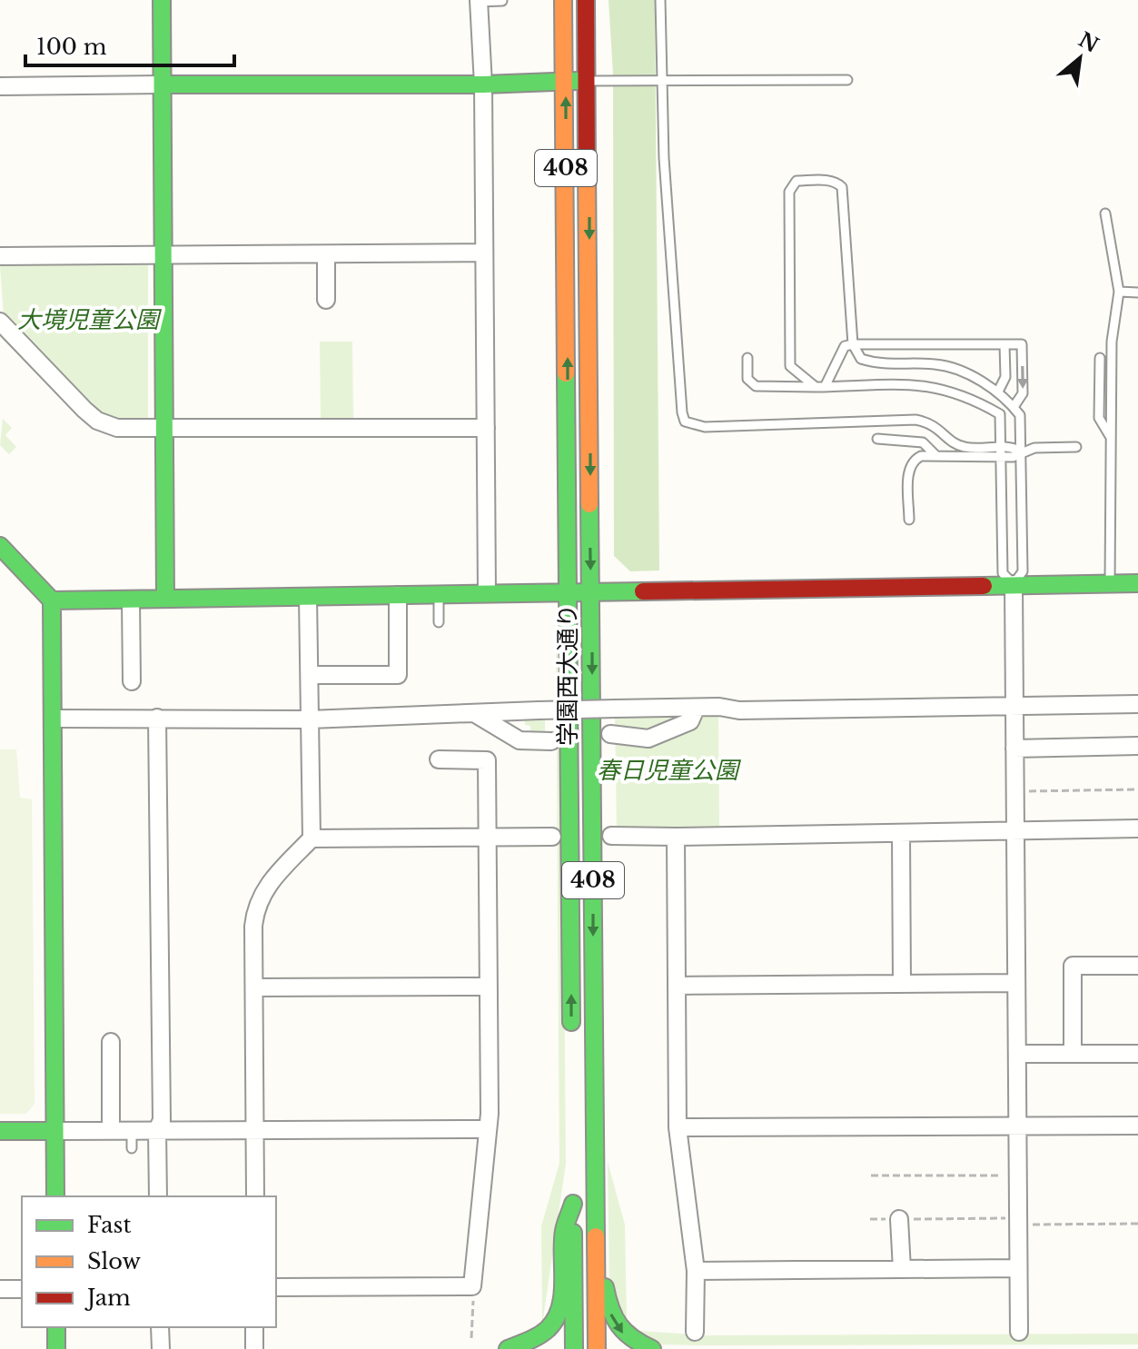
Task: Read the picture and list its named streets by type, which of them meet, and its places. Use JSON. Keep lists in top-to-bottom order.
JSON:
{
  "streets": {
    "main road": ["408", "学園西大通り"]
  },
  "parks": ["大境児童公園", "春日児童公園"],
  "legend": ["Fast", "Slow", "Jam"],
  "scale_bar": "100 m",
  "north": "top right"
}
